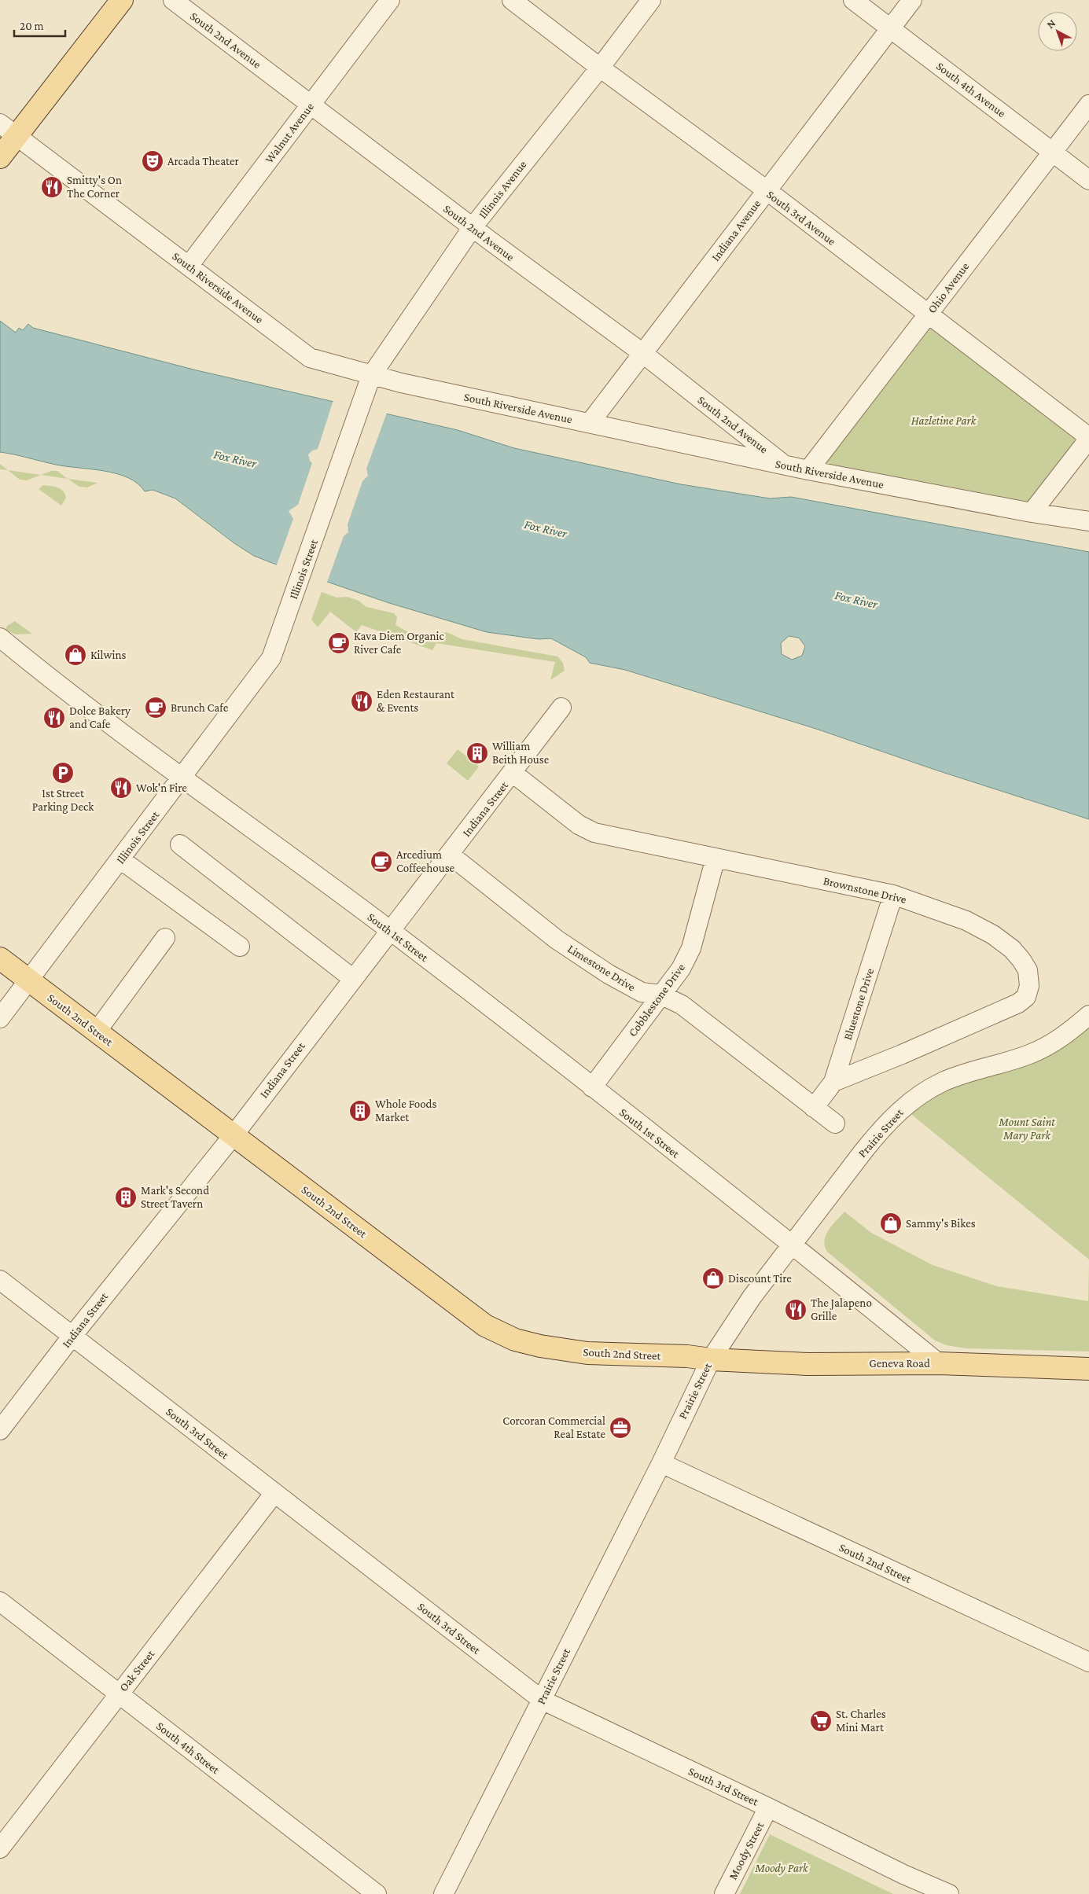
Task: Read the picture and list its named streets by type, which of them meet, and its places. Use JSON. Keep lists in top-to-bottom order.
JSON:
{
  "streets": {
    "main road": ["South 2nd Street", "Geneva Road"],
    "street": [
      "South 2nd Avenue",
      "South 4th Avenue",
      "Walnut Avenue",
      "Illinois Avenue",
      "South 3rd Avenue",
      "Indiana Avenue",
      "South Riverside Avenue",
      "Ohio Avenue",
      "Illinois Street",
      "Indiana Street",
      "Brownstone Drive",
      "South 1st Street",
      "Limestone Drive",
      "Cobblestone Drive",
      "Bluestone Drive",
      "Prairie Street",
      "South 3rd Street",
      "Oak Street",
      "South 4th Street",
      "Moody Street"
    ]
  },
  "crossings": [
    ["South 2nd Avenue", "Walnut Avenue"],
    ["South 2nd Avenue", "Illinois Avenue"],
    ["South 2nd Avenue", "Indiana Avenue"],
    ["South 2nd Avenue", "South Riverside Avenue"],
    ["South 4th Avenue", "Indiana Avenue"],
    ["South 4th Avenue", "Ohio Avenue"],
    ["Walnut Avenue", "South Riverside Avenue"],
    ["Illinois Avenue", "South 3rd Avenue"],
    ["Illinois Avenue", "South Riverside Avenue"],
    ["Illinois Avenue", "Illinois Street"],
    ["South 3rd Avenue", "Indiana Avenue"],
    ["South 3rd Avenue", "Ohio Avenue"],
    ["Indiana Avenue", "South Riverside Avenue"],
    ["South Riverside Avenue", "Ohio Avenue"],
    ["Illinois Street", "South 1st Street"],
    ["Illinois Street", "South 2nd Street"],
    ["Indiana Street", "Brownstone Drive"],
    ["Indiana Street", "South 1st Street"],
    ["Indiana Street", "Limestone Drive"],
    ["Indiana Street", "South 2nd Street"],
    ["Indiana Street", "South 3rd Street"],
    ["Brownstone Drive", "Cobblestone Drive"],
    ["Brownstone Drive", "Bluestone Drive"],
    ["South 1st Street", "Cobblestone Drive"],
    ["South 1st Street", "Prairie Street"],
    ["South 1st Street", "Geneva Road"],
    ["Limestone Drive", "Cobblestone Drive"],
    ["Limestone Drive", "Bluestone Drive"],
    ["South 2nd Street", "Prairie Street"],
    ["South 2nd Street", "Geneva Road"],
    ["Prairie Street", "Geneva Road"],
    ["Prairie Street", "South 3rd Street"],
    ["South 3rd Street", "Oak Street"],
    ["South 3rd Street", "Moody Street"],
    ["Oak Street", "South 4th Street"]
  ],
  "water": ["Fox River"],
  "parks": ["Hazletine Park", "Mount Saint Mary Park", "Moody Park"],
  "places": {
    "theatre": ["Arcada Theater"],
    "restaurant": [
      "Smitty's On The Corner",
      "Eden Restaurant & Events",
      "Dolce Bakery and Cafe",
      "Wok'n Fire",
      "The Jalapeno Grille"
    ],
    "cafe": ["Kava Diem Organic River Cafe", "Brunch Cafe", "Arcedium Coffeehouse"],
    "shop": ["Kilwins", "Sammy's Bikes", "Discount Tire"],
    "building": ["William Beith House", "Whole Foods Market", "Mark's Second Street Tavern"],
    "parking": ["1st Street Parking Deck"],
    "office": ["Corcoran Commercial Real Estate"],
    "supermarket": ["St. Charles Mini Mart"]
  },
  "scale_bar": "20 m",
  "north": "top left"
}
